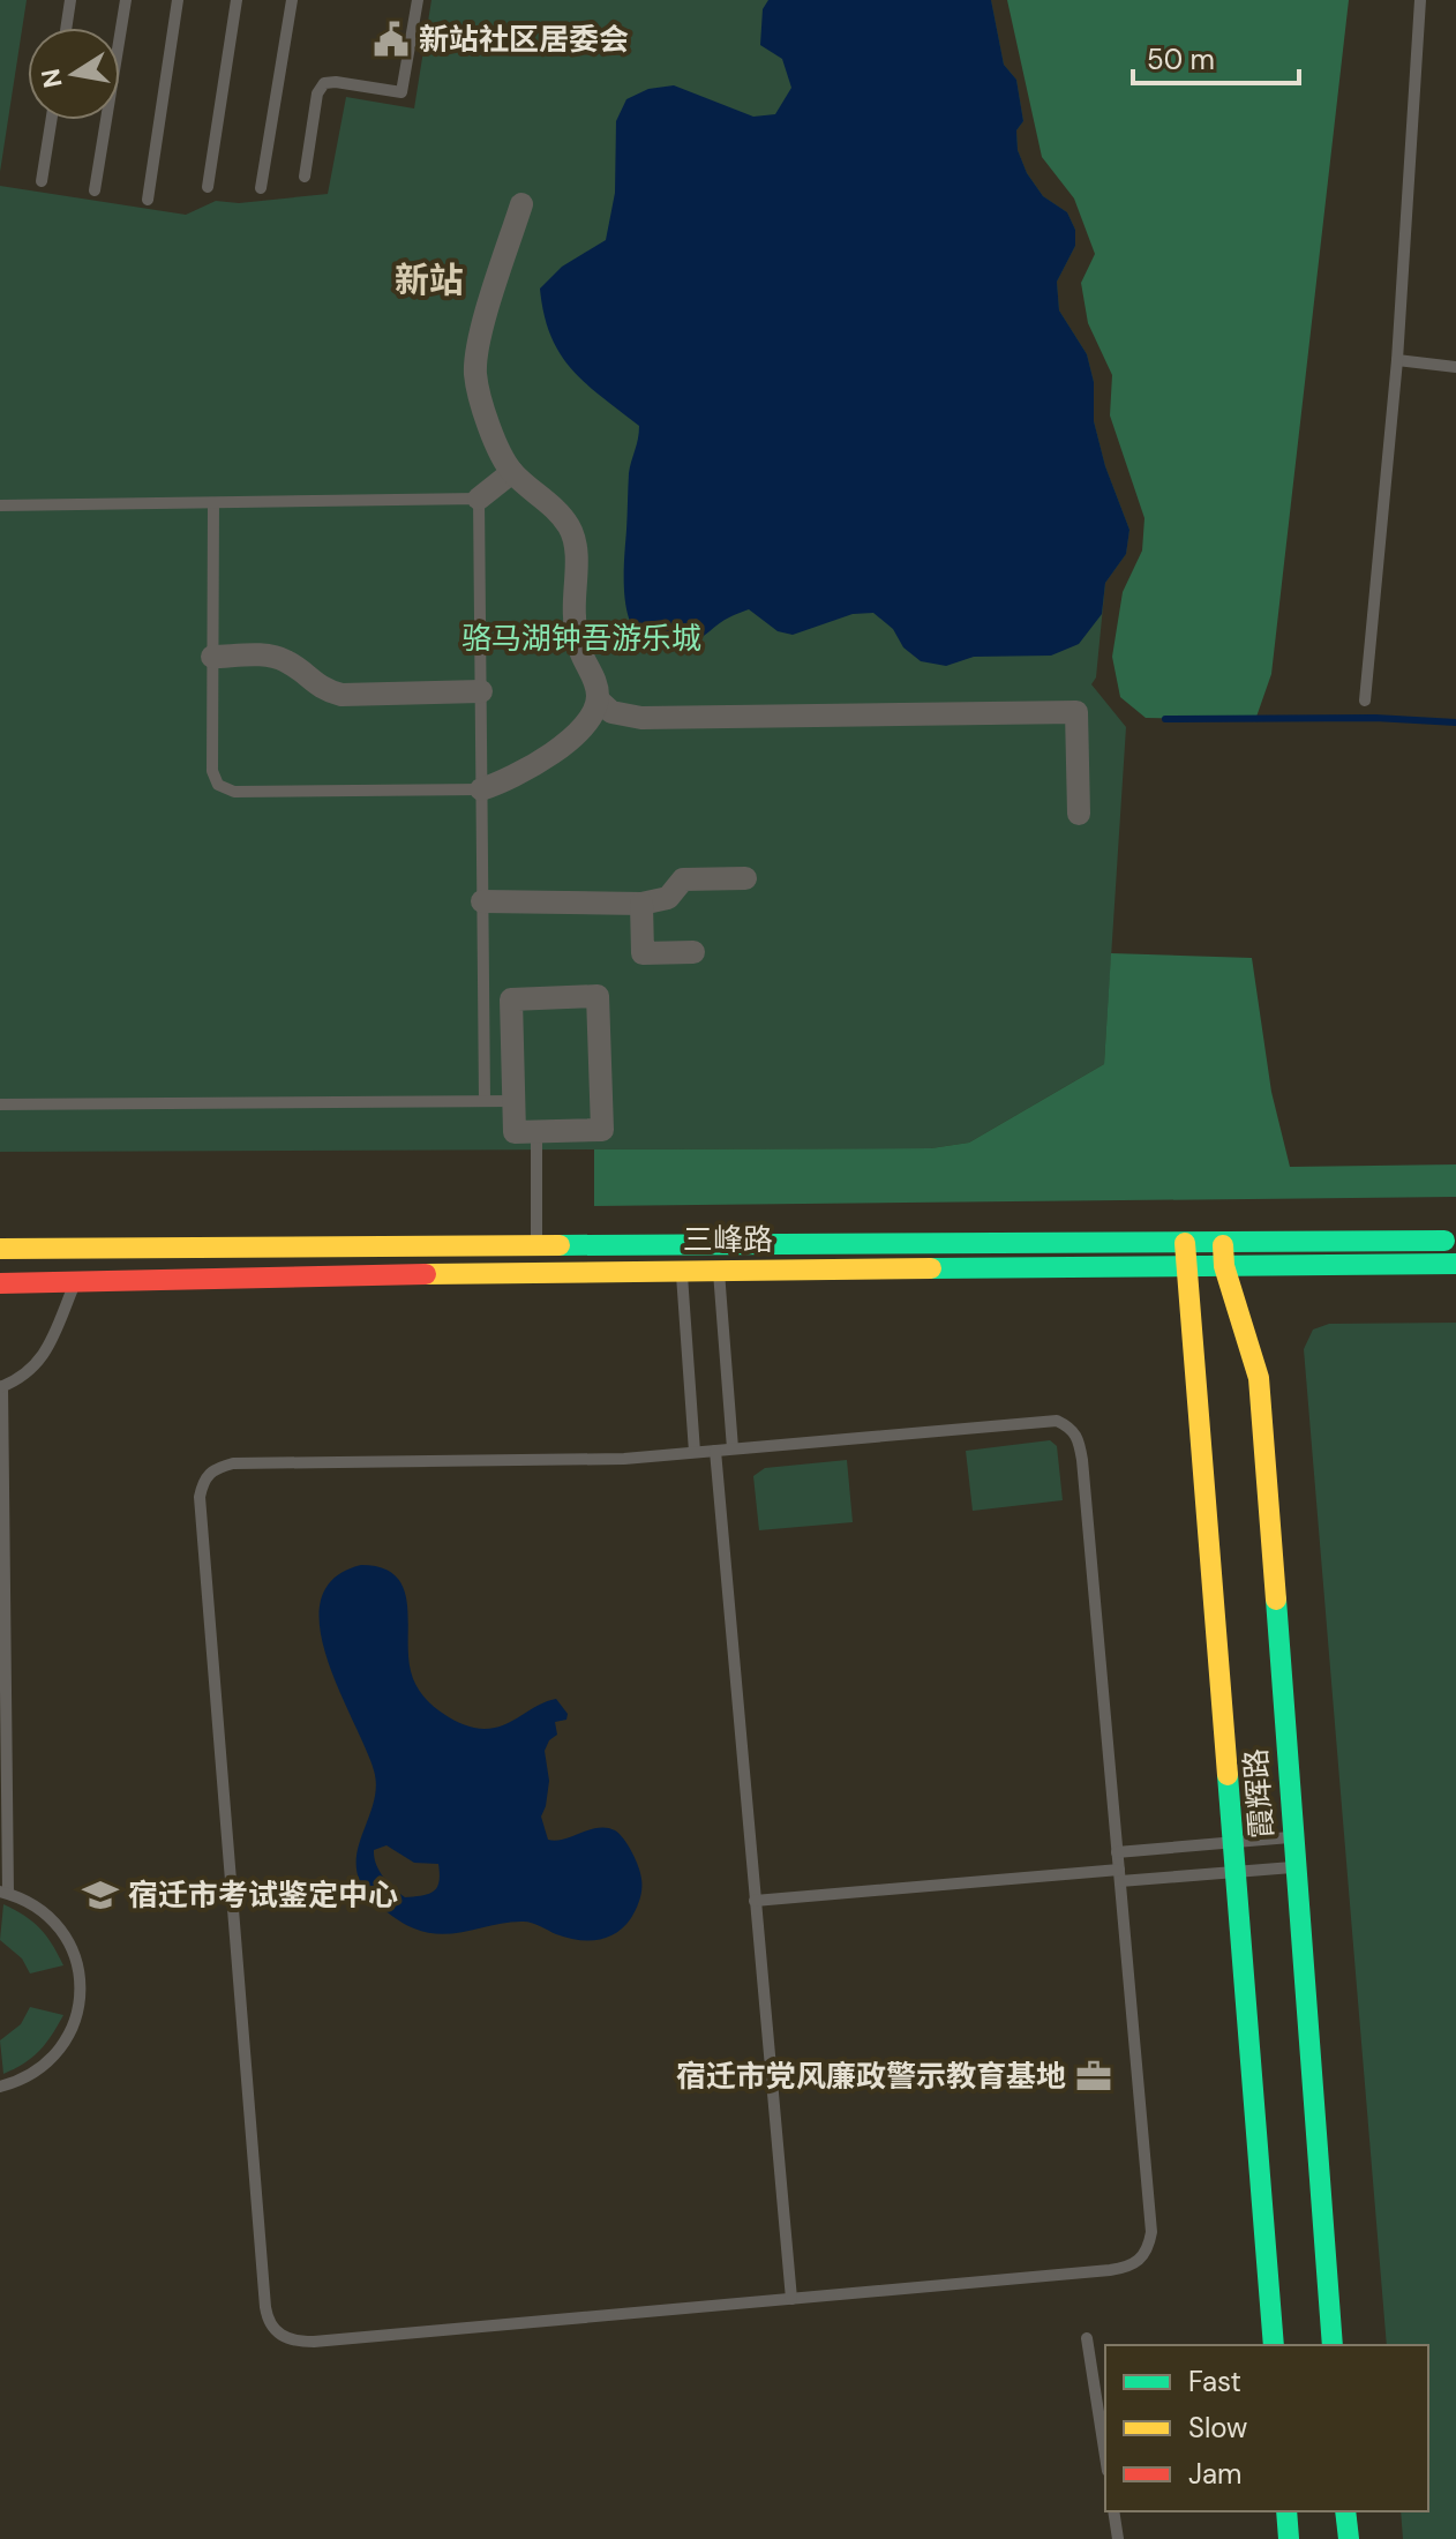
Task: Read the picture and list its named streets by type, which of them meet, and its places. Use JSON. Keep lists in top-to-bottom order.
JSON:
{
  "streets": {
    "main road": ["三峰路", "霞辉路"]
  },
  "crossings": [
    ["三峰路", "霞辉路"]
  ],
  "districts": ["新站"],
  "parks": ["骆马湖钟吾游乐城"],
  "places": {
    "public building": ["新站社区居委会"],
    "school or university": ["宿迁市考试鉴定中心"],
    "office": ["宿迁市党风廉政警示教育基地"]
  },
  "legend": ["Fast", "Slow", "Jam"],
  "scale_bar": "50 m",
  "north": "left"
}
